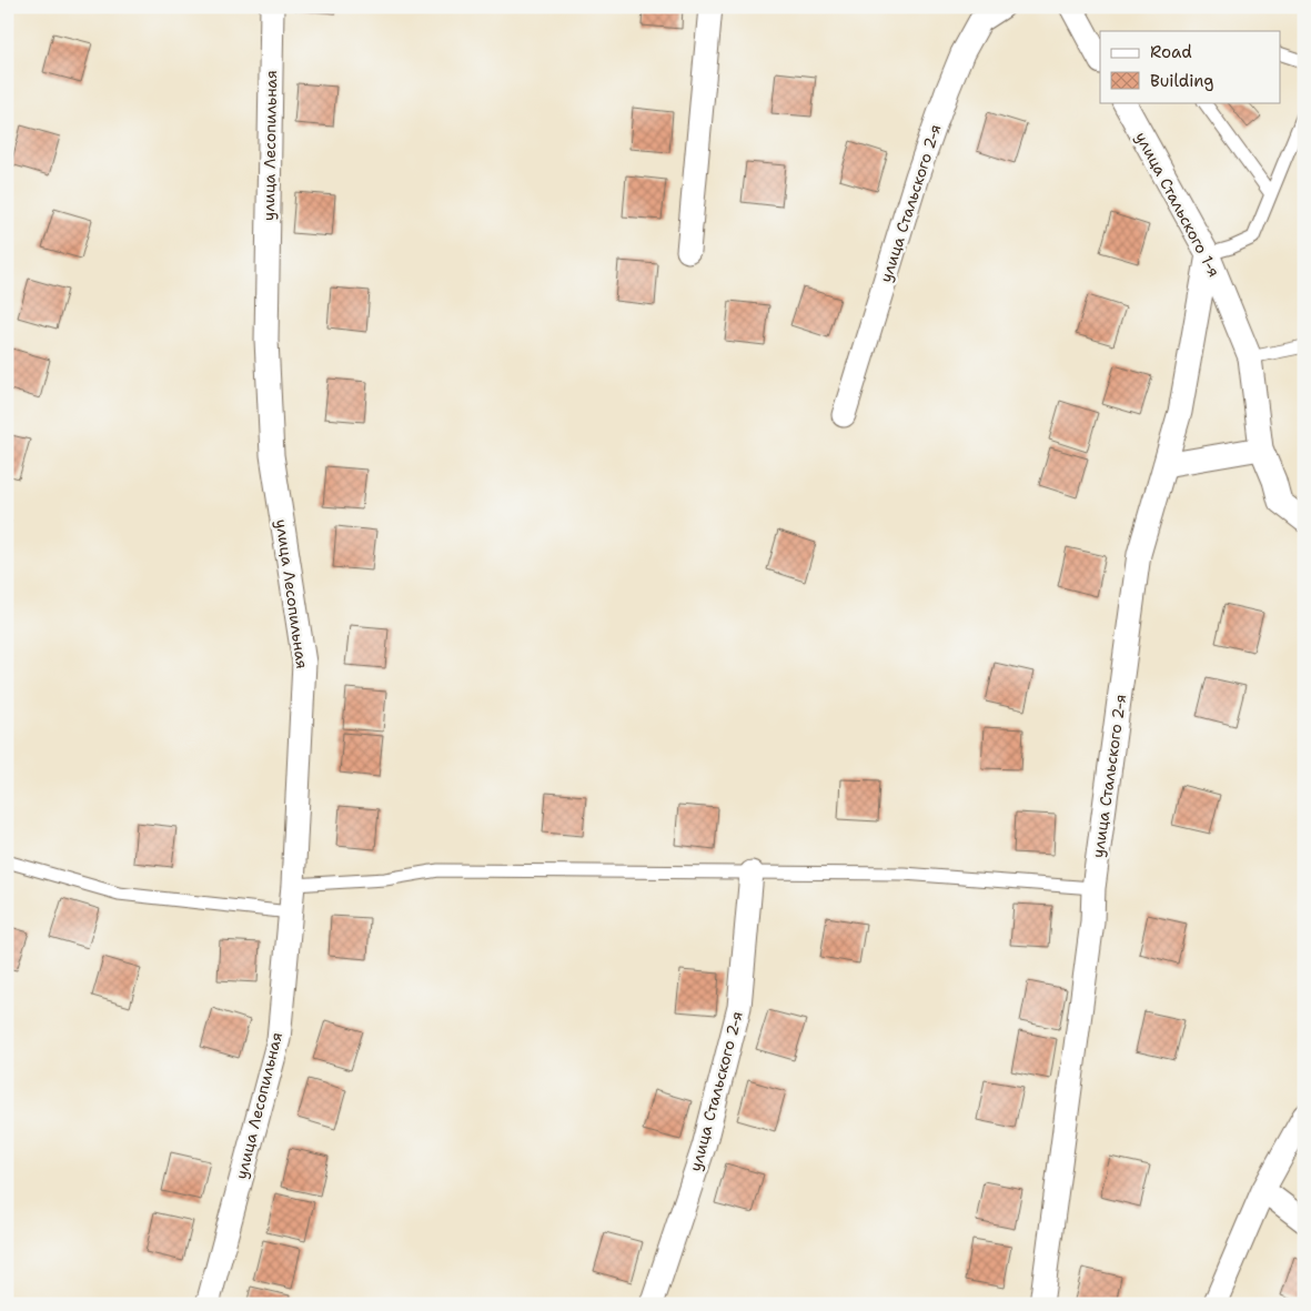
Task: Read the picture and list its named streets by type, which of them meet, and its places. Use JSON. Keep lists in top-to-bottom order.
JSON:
{
  "streets": {
    "street": ["улица Лесопильная", "улица Стальского 2-я", "улица Стальского 1-я"]
  },
  "crossings": [
    ["улица Стальского 2-я", "улица Стальского 1-я"]
  ],
  "legend": ["Road", "Building"]
}
